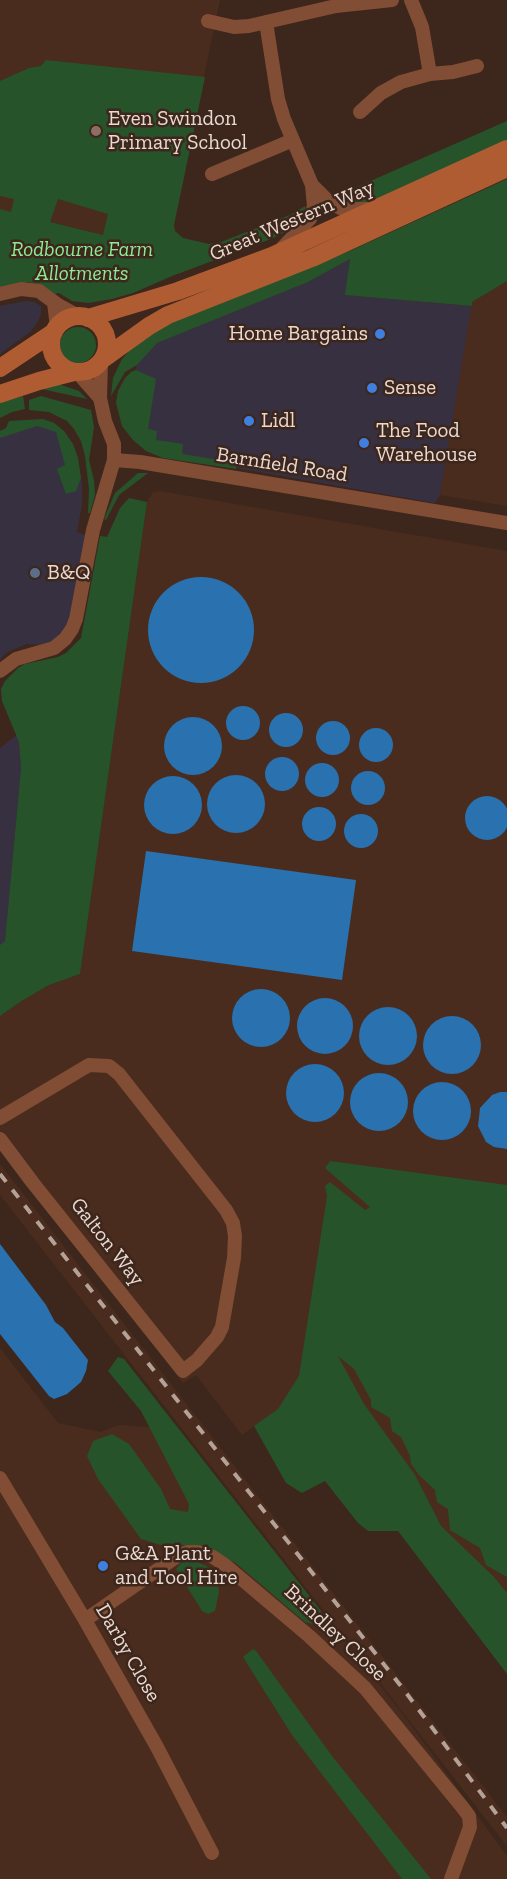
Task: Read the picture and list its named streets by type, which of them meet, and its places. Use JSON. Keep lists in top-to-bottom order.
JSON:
{
  "streets": {
    "main road": ["Great Western Way"],
    "street": [
      "Barnfield Road",
      "Galton Way",
      "Brindley Close",
      "Darby Close"
    ]
  },
  "crossings": [
    ["Brindley Close", "Darby Close"]
  ],
  "parks": ["Rodbourne Farm Allotments"],
  "places": [
    "Even Swindon Primary School",
    "Home Bargains",
    "Sense",
    "Lidl",
    "The Food Warehouse",
    "B&Q",
    "G&A Plant and Tool Hire"
  ]
}
